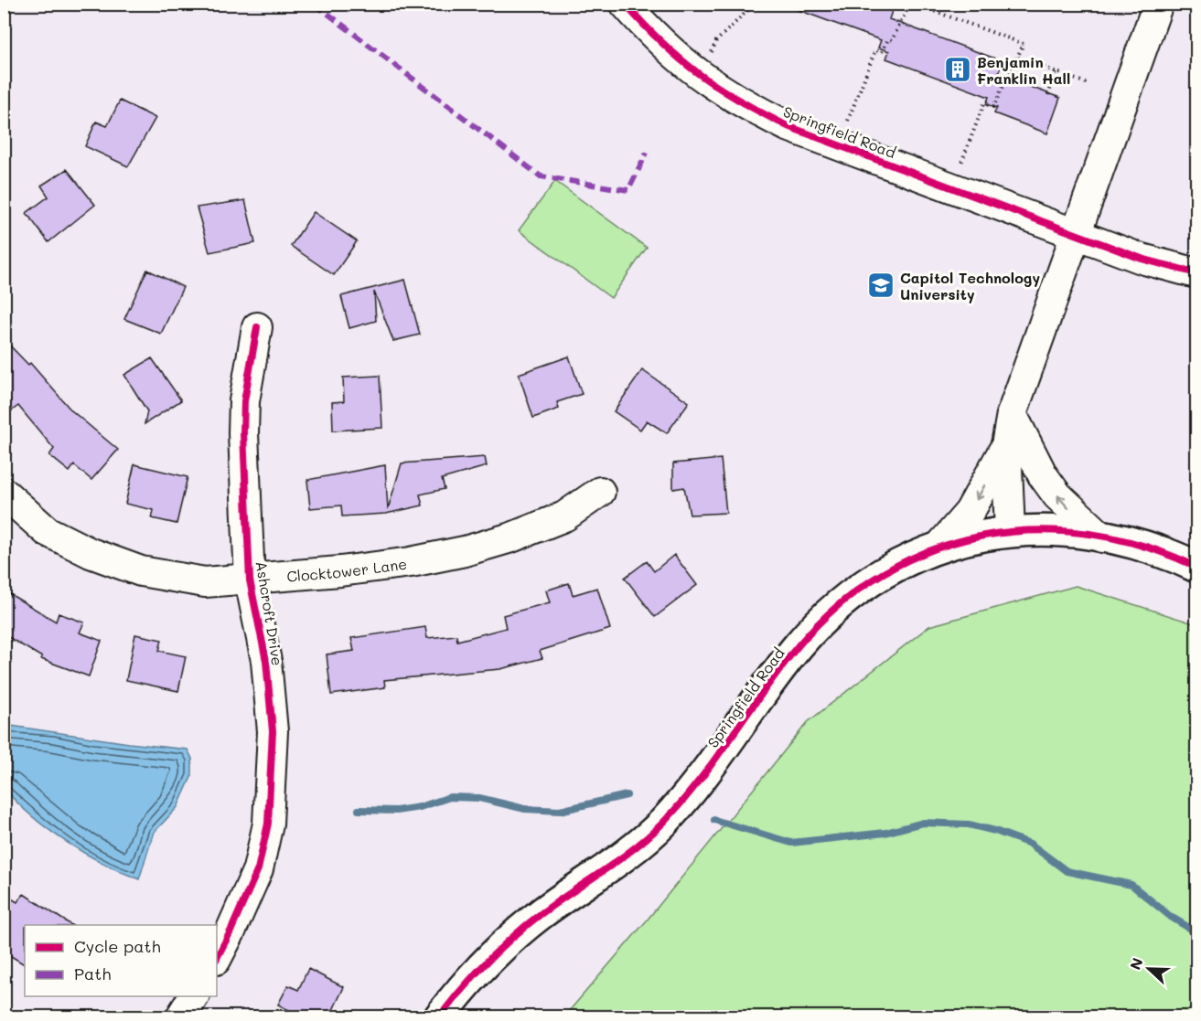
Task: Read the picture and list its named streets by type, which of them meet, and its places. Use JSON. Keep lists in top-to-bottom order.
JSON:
{
  "streets": {
    "street": ["Springfield Road", "Clocktower Lane", "Ashcroft Drive"]
  },
  "crossings": [
    ["Clocktower Lane", "Ashcroft Drive"]
  ],
  "places": {
    "building": ["Benjamin Franklin Hall"],
    "school or university": ["Capitol Technology University"]
  },
  "legend": ["Cycle path", "Path"],
  "north": "left"
}
